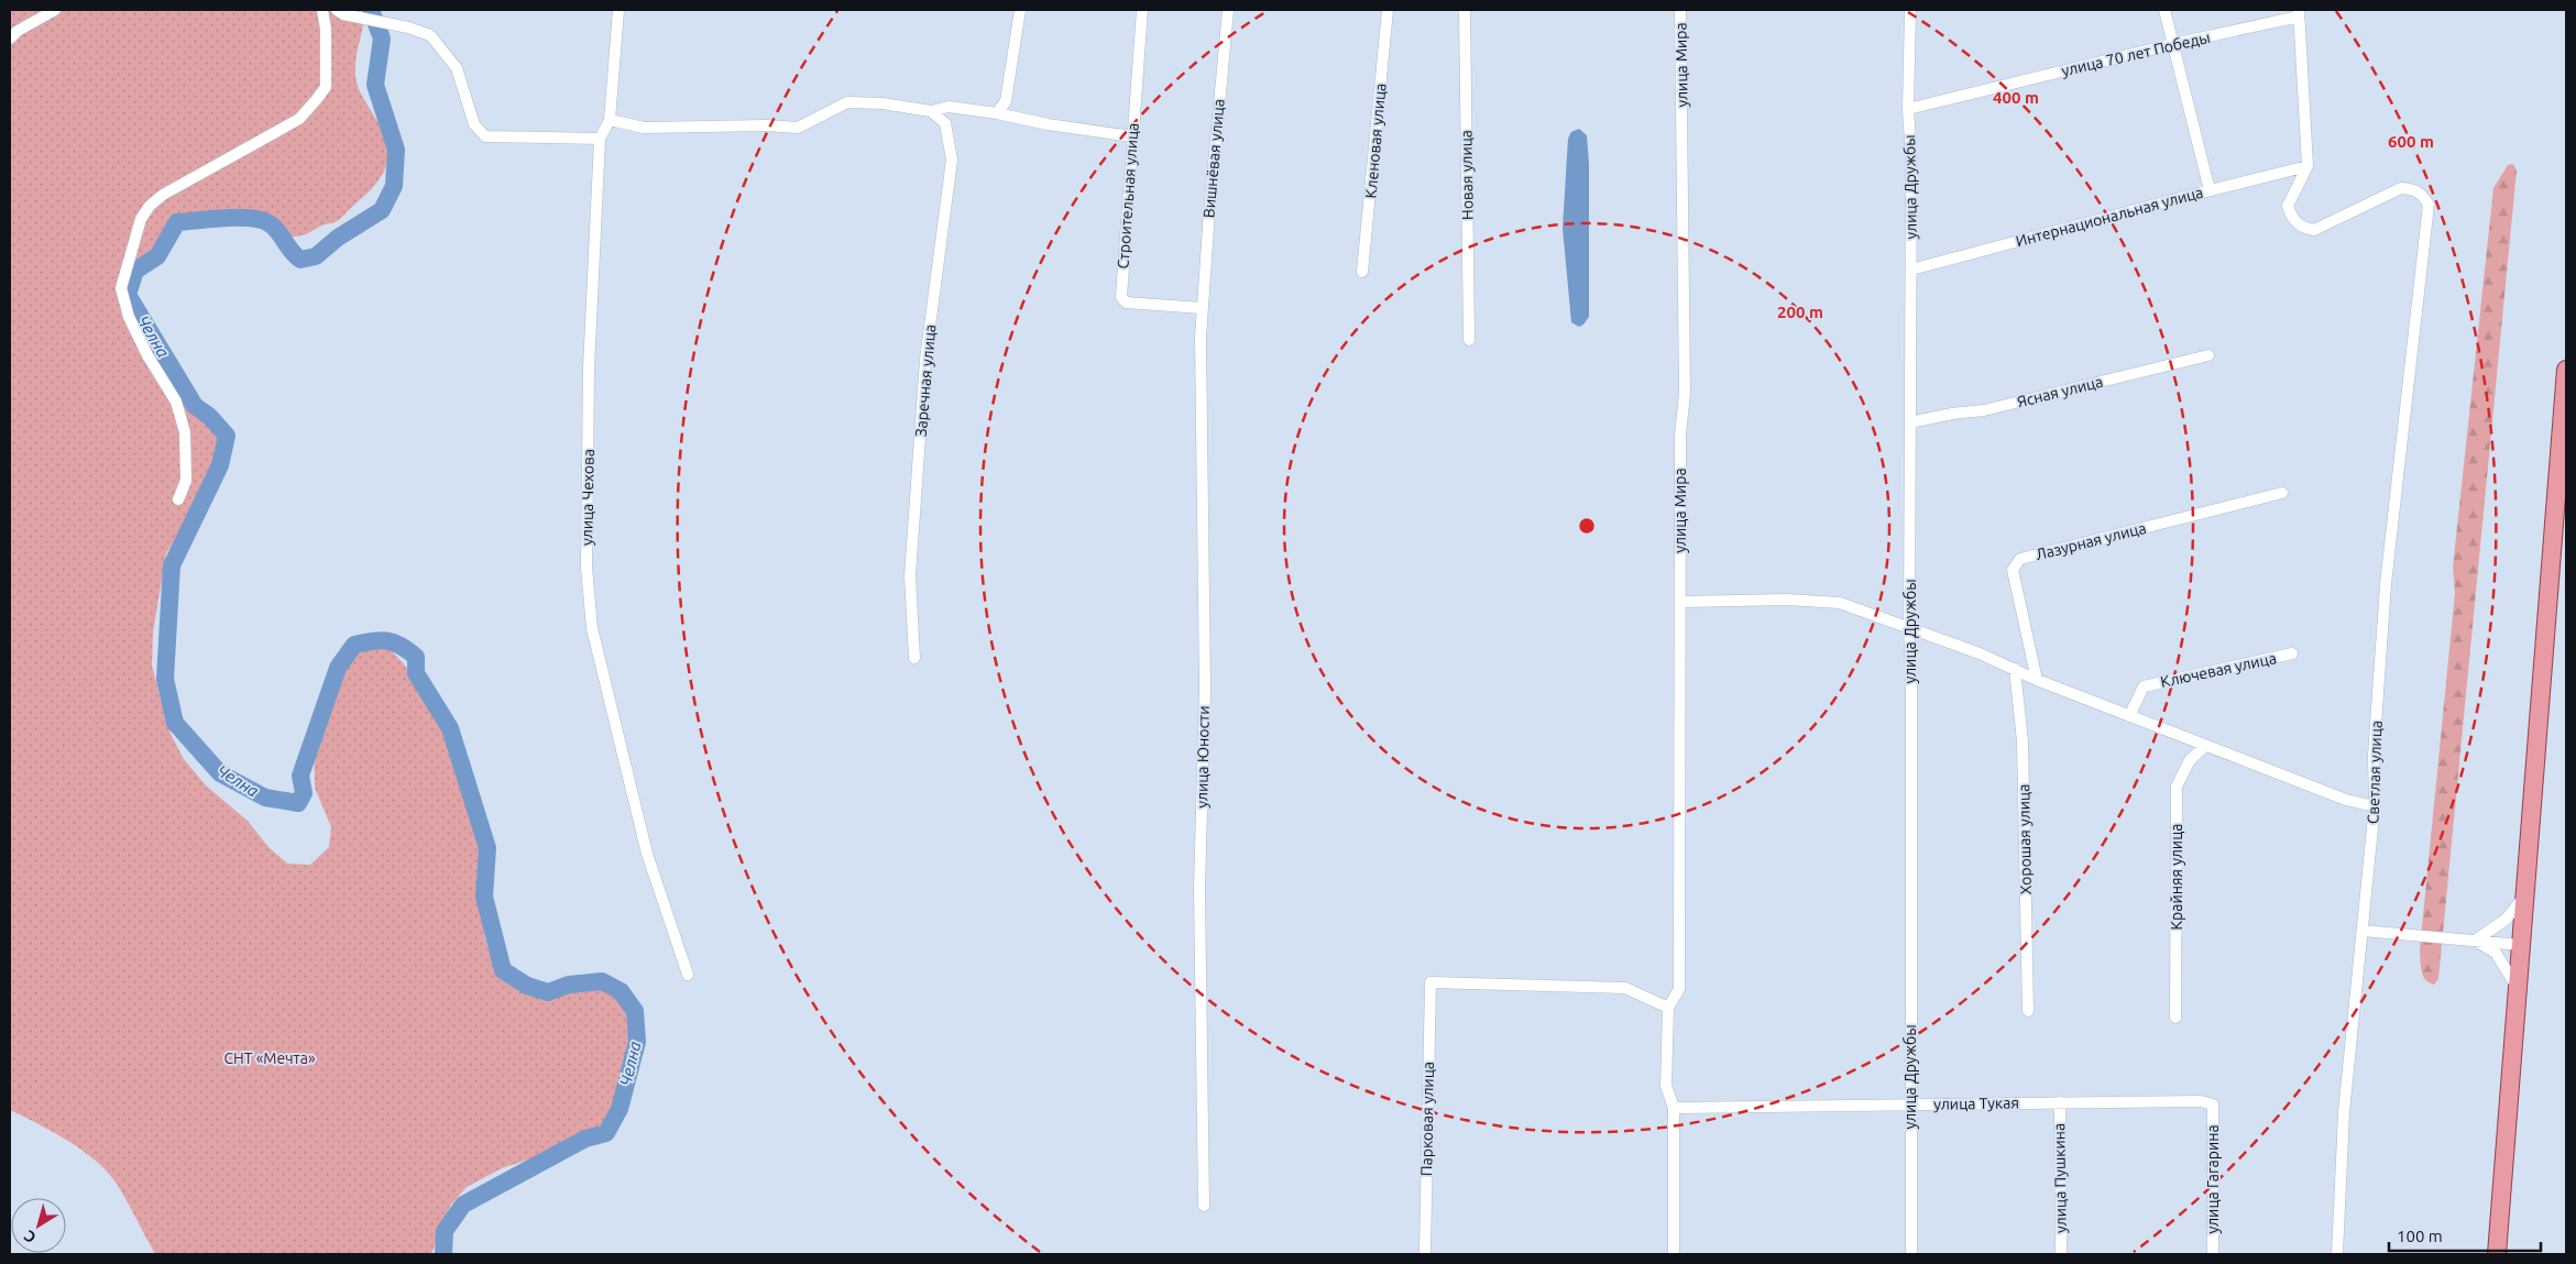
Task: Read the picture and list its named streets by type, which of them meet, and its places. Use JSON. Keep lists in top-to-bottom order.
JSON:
{
  "streets": {
    "street": [
      "улица 70 лет Победы",
      "улица Мира",
      "Кленовая улица",
      "Вишнёвая улица",
      "Новая улица",
      "улица Дружбы",
      "Строительная улица",
      "Интернациональная улица",
      "Заречная улица",
      "Ясная улица",
      "улица Чехова",
      "Лазурная улица",
      "Ключевая улица",
      "улица Юности",
      "Светлая улица",
      "Хорошая улица",
      "Крайняя улица",
      "улица Тукая",
      "Парковая улица",
      "улица Пушкина",
      "улица Гагарина"
    ]
  },
  "crossings": [
    ["улица 70 лет Победы", "улица Дружбы"],
    ["улица Мира", "Парковая улица"],
    ["Вишнёвая улица", "Строительная улица"],
    ["Вишнёвая улица", "улица Юности"],
    ["улица Дружбы", "Интернациональная улица"],
    ["улица Дружбы", "Ясная улица"],
    ["улица Дружбы", "улица Тукая"],
    ["Строительная улица", "улица Юности"],
    ["Интернациональная улица", "Светлая улица"],
    ["улица Тукая", "улица Пушкина"],
    ["улица Тукая", "улица Гагарина"]
  ],
  "water": ["Челна"],
  "parks": ["СНТ «Мечта»"],
  "scale_bar": "100 m",
  "north": "bottom left",
  "rings": ["400 m", "600 m", "200 m"]
}
